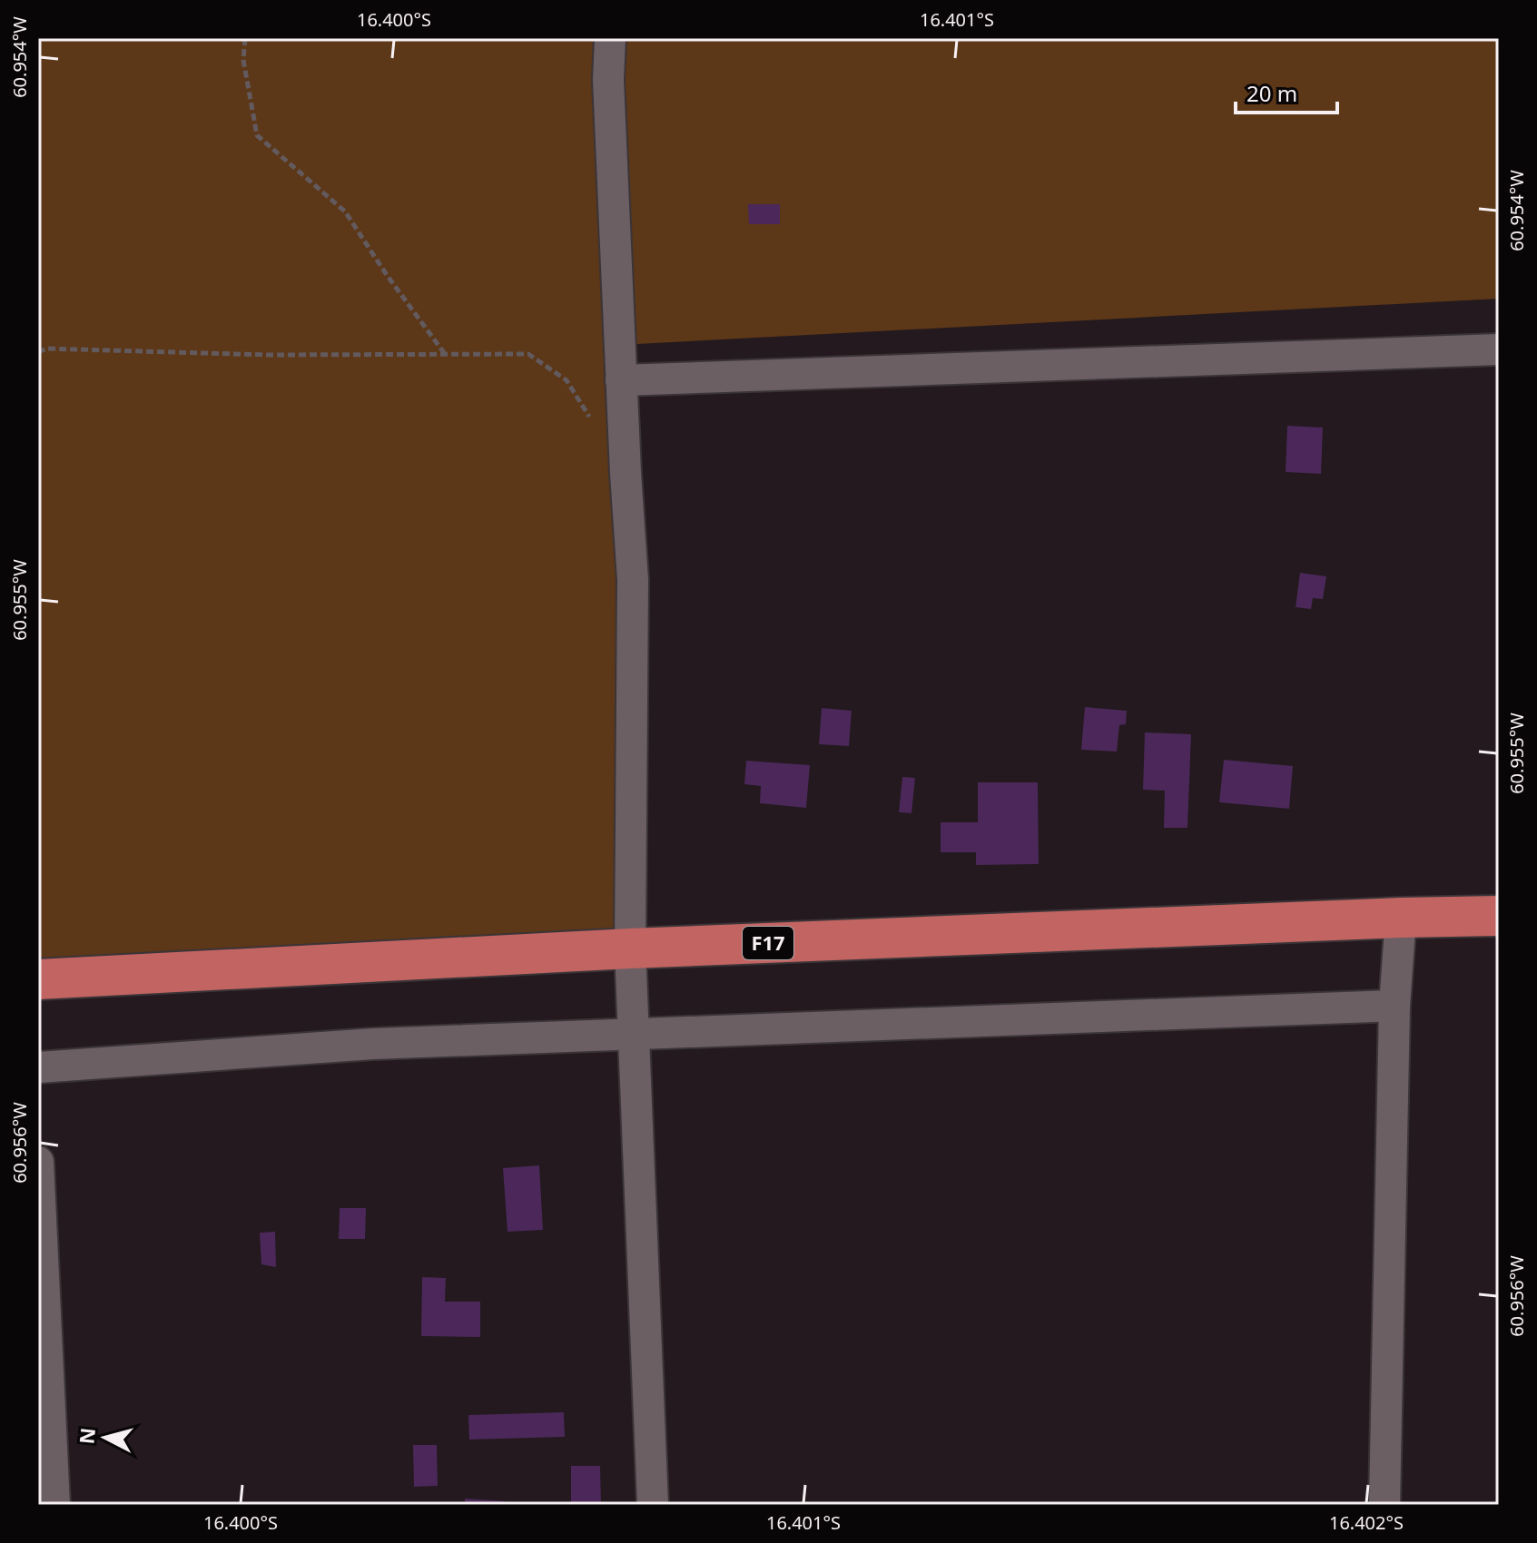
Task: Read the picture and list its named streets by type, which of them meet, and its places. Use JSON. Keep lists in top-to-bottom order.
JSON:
{
  "streets": {
    "highway": ["F17"]
  },
  "scale_bar": "20 m",
  "north": "left",
  "coordinates": [
    "16.400°S",
    "16.401°S",
    "60.954°W",
    "60.955°W",
    "60.956°W",
    "16.402°S"
  ]
}
